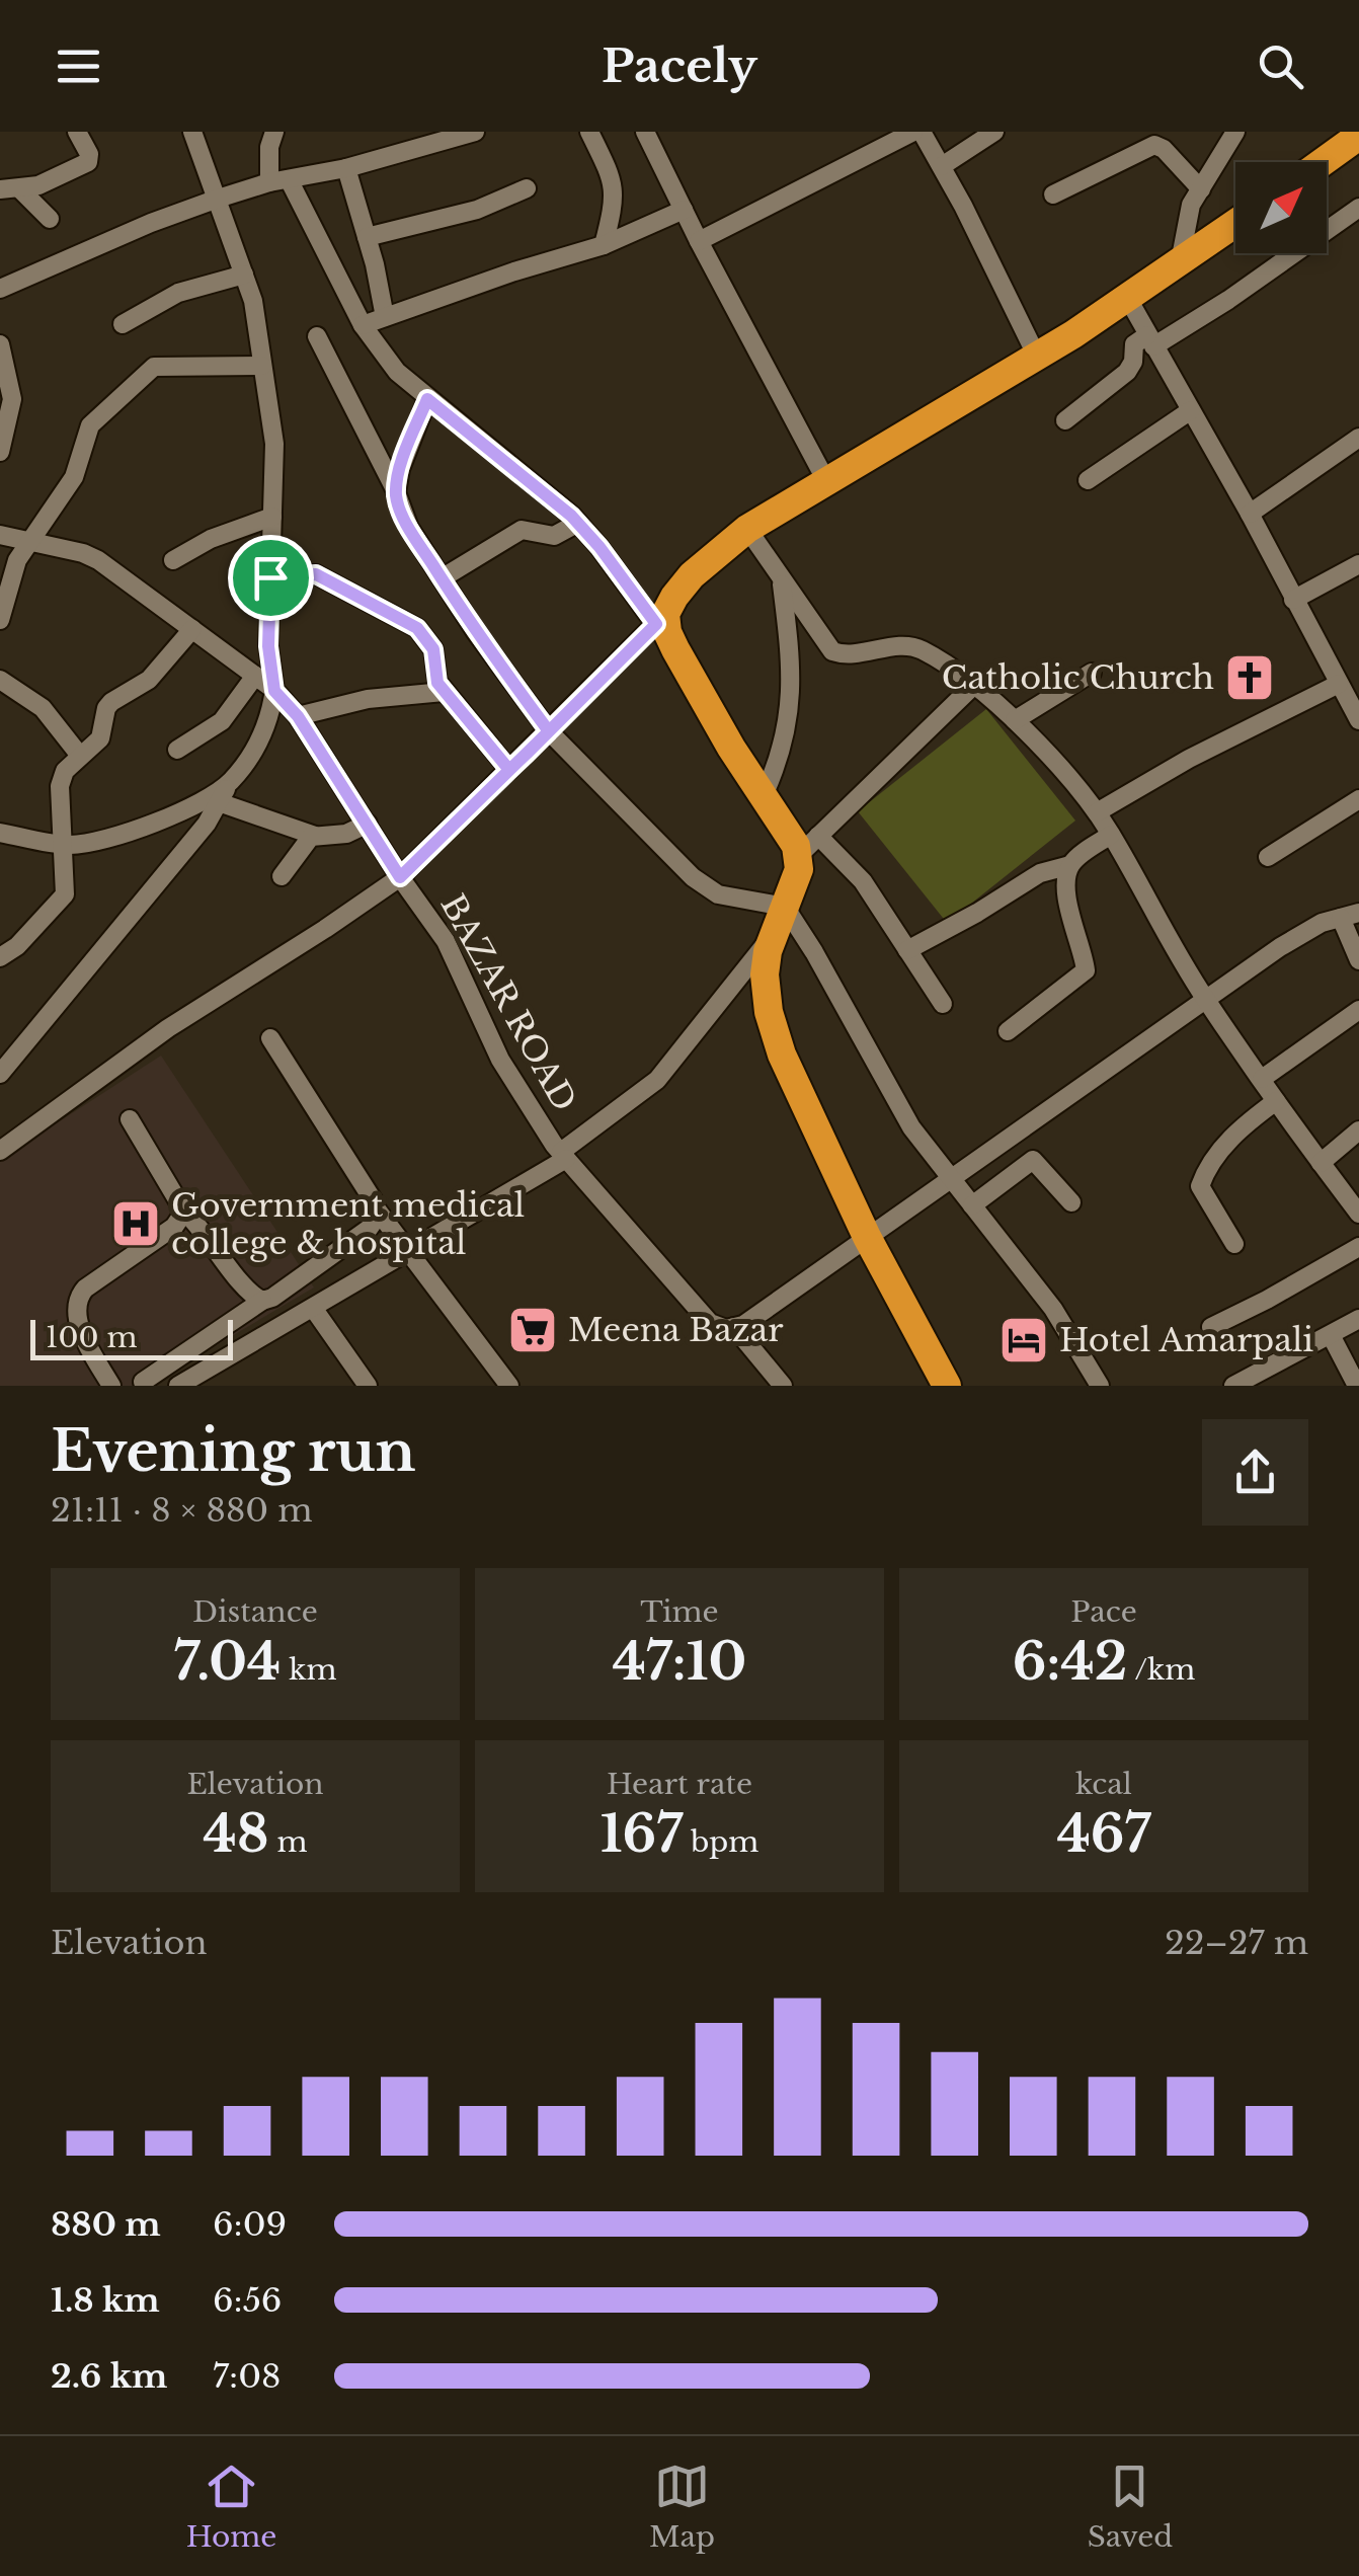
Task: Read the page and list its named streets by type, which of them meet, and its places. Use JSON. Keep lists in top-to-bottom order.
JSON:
{
  "streets": {
    "street": ["BAZAR ROAD"]
  },
  "places": {
    "church": ["Catholic Church"],
    "hospital": ["Government medical college & hospital"],
    "supermarket": ["Meena Bazar"],
    "hotel": ["Hotel Amarpali"]
  },
  "scale_bar": "100 m",
  "north": "top right",
  "page": {
    "header": "Pacely",
    "scale": "100 m",
    "heading": ["Evening run", "21:11 · 8 × 880 m"],
    "stats": [
      ["Distance", "7.04 km"],
      ["Time", "47:10"],
      ["Pace", "6:42 /km"],
      ["Elevation", "48 m"],
      ["Heart rate", "167 bpm"],
      ["kcal", "467"]
    ],
    "chart": ["Elevation", "22–27 m"],
    "list": [
      {
        "name": "880 m",
        "note": "6:09"
      },
      {
        "name": "1.8 km",
        "note": "6:56"
      },
      {
        "name": "2.6 km",
        "note": "7:08"
      }
    ],
    "tabs": ["Home", "Map", "Saved"]
  }
}
